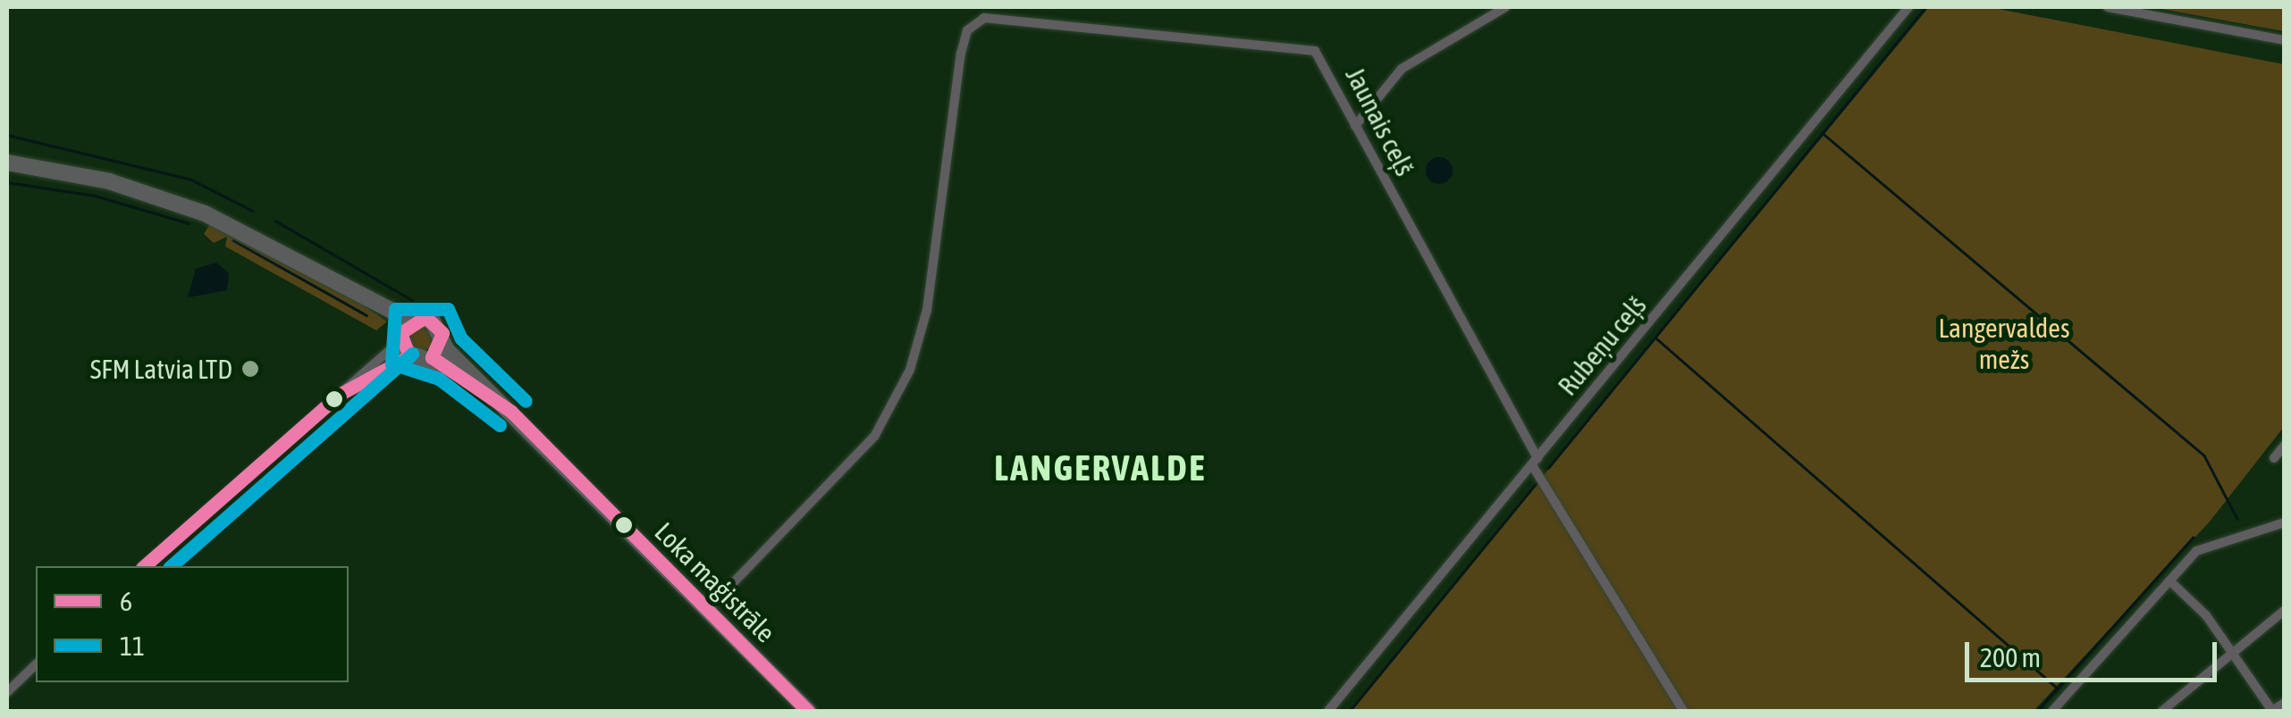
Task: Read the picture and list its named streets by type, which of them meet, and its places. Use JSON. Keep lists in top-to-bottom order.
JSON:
{
  "streets": {
    "main road": ["Loka maģistrāle"],
    "street": ["Jaunais ceļš", "Rubeņu ceļš"]
  },
  "crossings": [
    ["Jaunais ceļš", "Rubeņu ceļš"],
    ["Jaunais ceļš", "Loka maģistrāle"]
  ],
  "districts": ["LANGERVALDE"],
  "parks": ["Langervaldes mežs"],
  "places": ["SFM Latvia LTD"],
  "lines": ["transit line 11", "transit line 6"],
  "legend": ["6", "11"],
  "scale_bar": "200 m"
}
